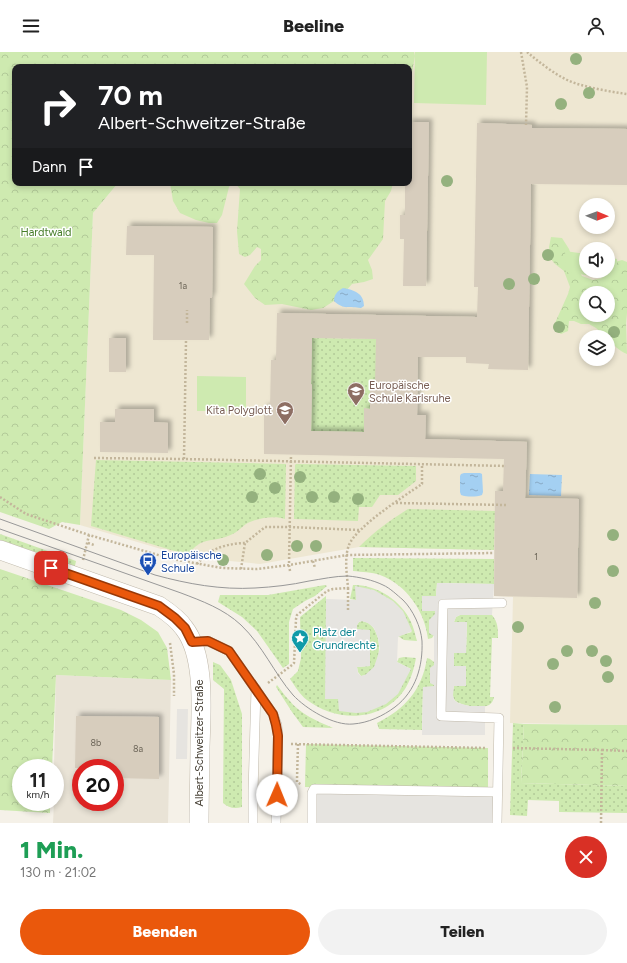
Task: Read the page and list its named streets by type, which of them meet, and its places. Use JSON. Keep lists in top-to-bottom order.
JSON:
{
  "streets": {
    "street": ["Albert-Schweitzer-Straße"]
  },
  "parks": ["Hardtwald"],
  "places": {
    "school or university": ["Europäische Schule Karlsruhe", "Kita Polyglott"],
    "bus stop": ["Europäische Schule"],
    "place": ["Platz der Grundrechte"]
  },
  "house_numbers": [
    "1a",
    "1",
    "8b",
    "8a"
  ],
  "north": "right",
  "page": {
    "header": "Beeline",
    "turn": ["70 m", "Albert-Schweitzer-Straße"],
    "then": "Dann",
    "speed": "11 km/h",
    "limit": "20",
    "heading": ["1 Min.", "130 m · 21:02"],
    "buttons": ["Beenden", "Teilen"]
  }
}
